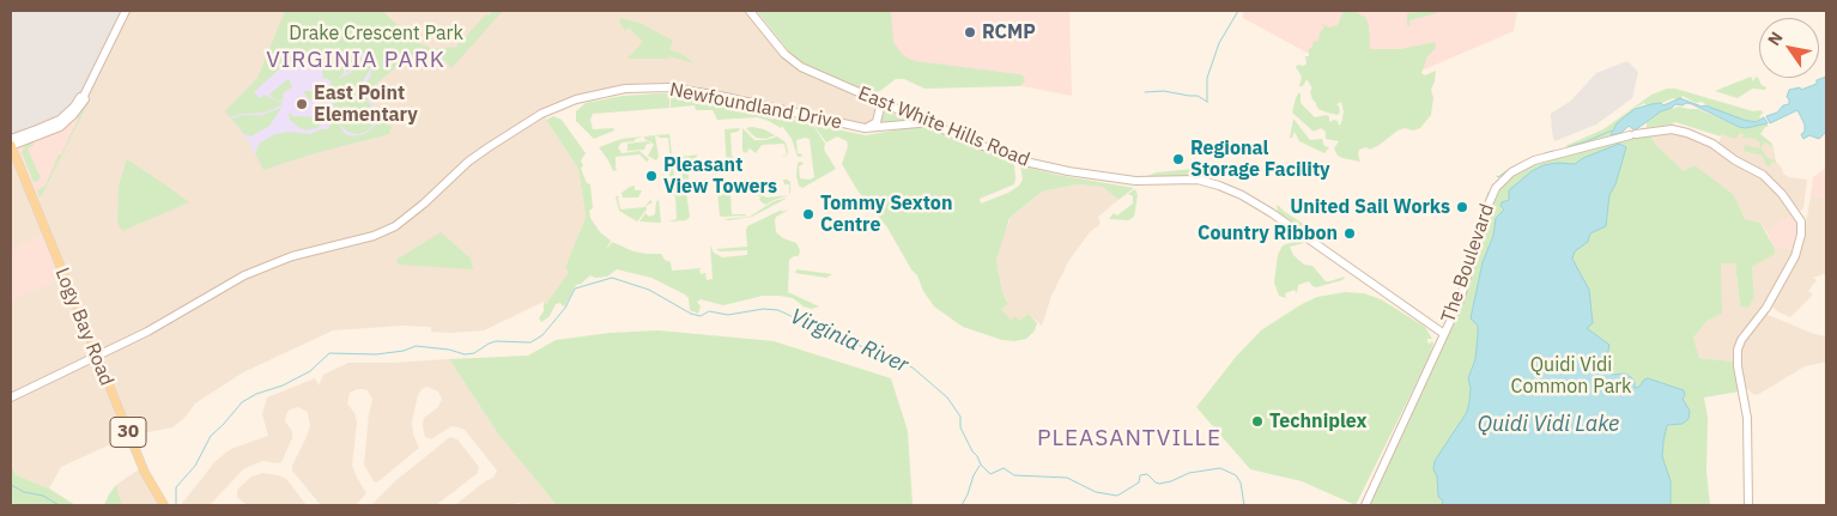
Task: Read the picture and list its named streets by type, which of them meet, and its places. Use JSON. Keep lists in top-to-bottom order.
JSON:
{
  "streets": {
    "main road": ["Logy Bay Road", "30"],
    "street": ["Newfoundland Drive", "East White Hills Road", "The Boulevard"]
  },
  "crossings": [
    ["Newfoundland Drive", "East White Hills Road"],
    ["Newfoundland Drive", "Logy Bay Road"],
    ["East White Hills Road", "The Boulevard"]
  ],
  "districts": ["VIRGINIA PARK", "PLEASANTVILLE"],
  "water": ["Virginia River", "Quidi Vidi Lake"],
  "parks": ["Drake Crescent Park", "Quidi Vidi Common Park"],
  "places": [
    "RCMP",
    "East Point Elementary",
    "Regional Storage Facility",
    "Pleasant View Towers",
    "United Sail Works",
    "Tommy Sexton Centre",
    "Country Ribbon",
    "Techniplex"
  ],
  "north": "top left"
}
